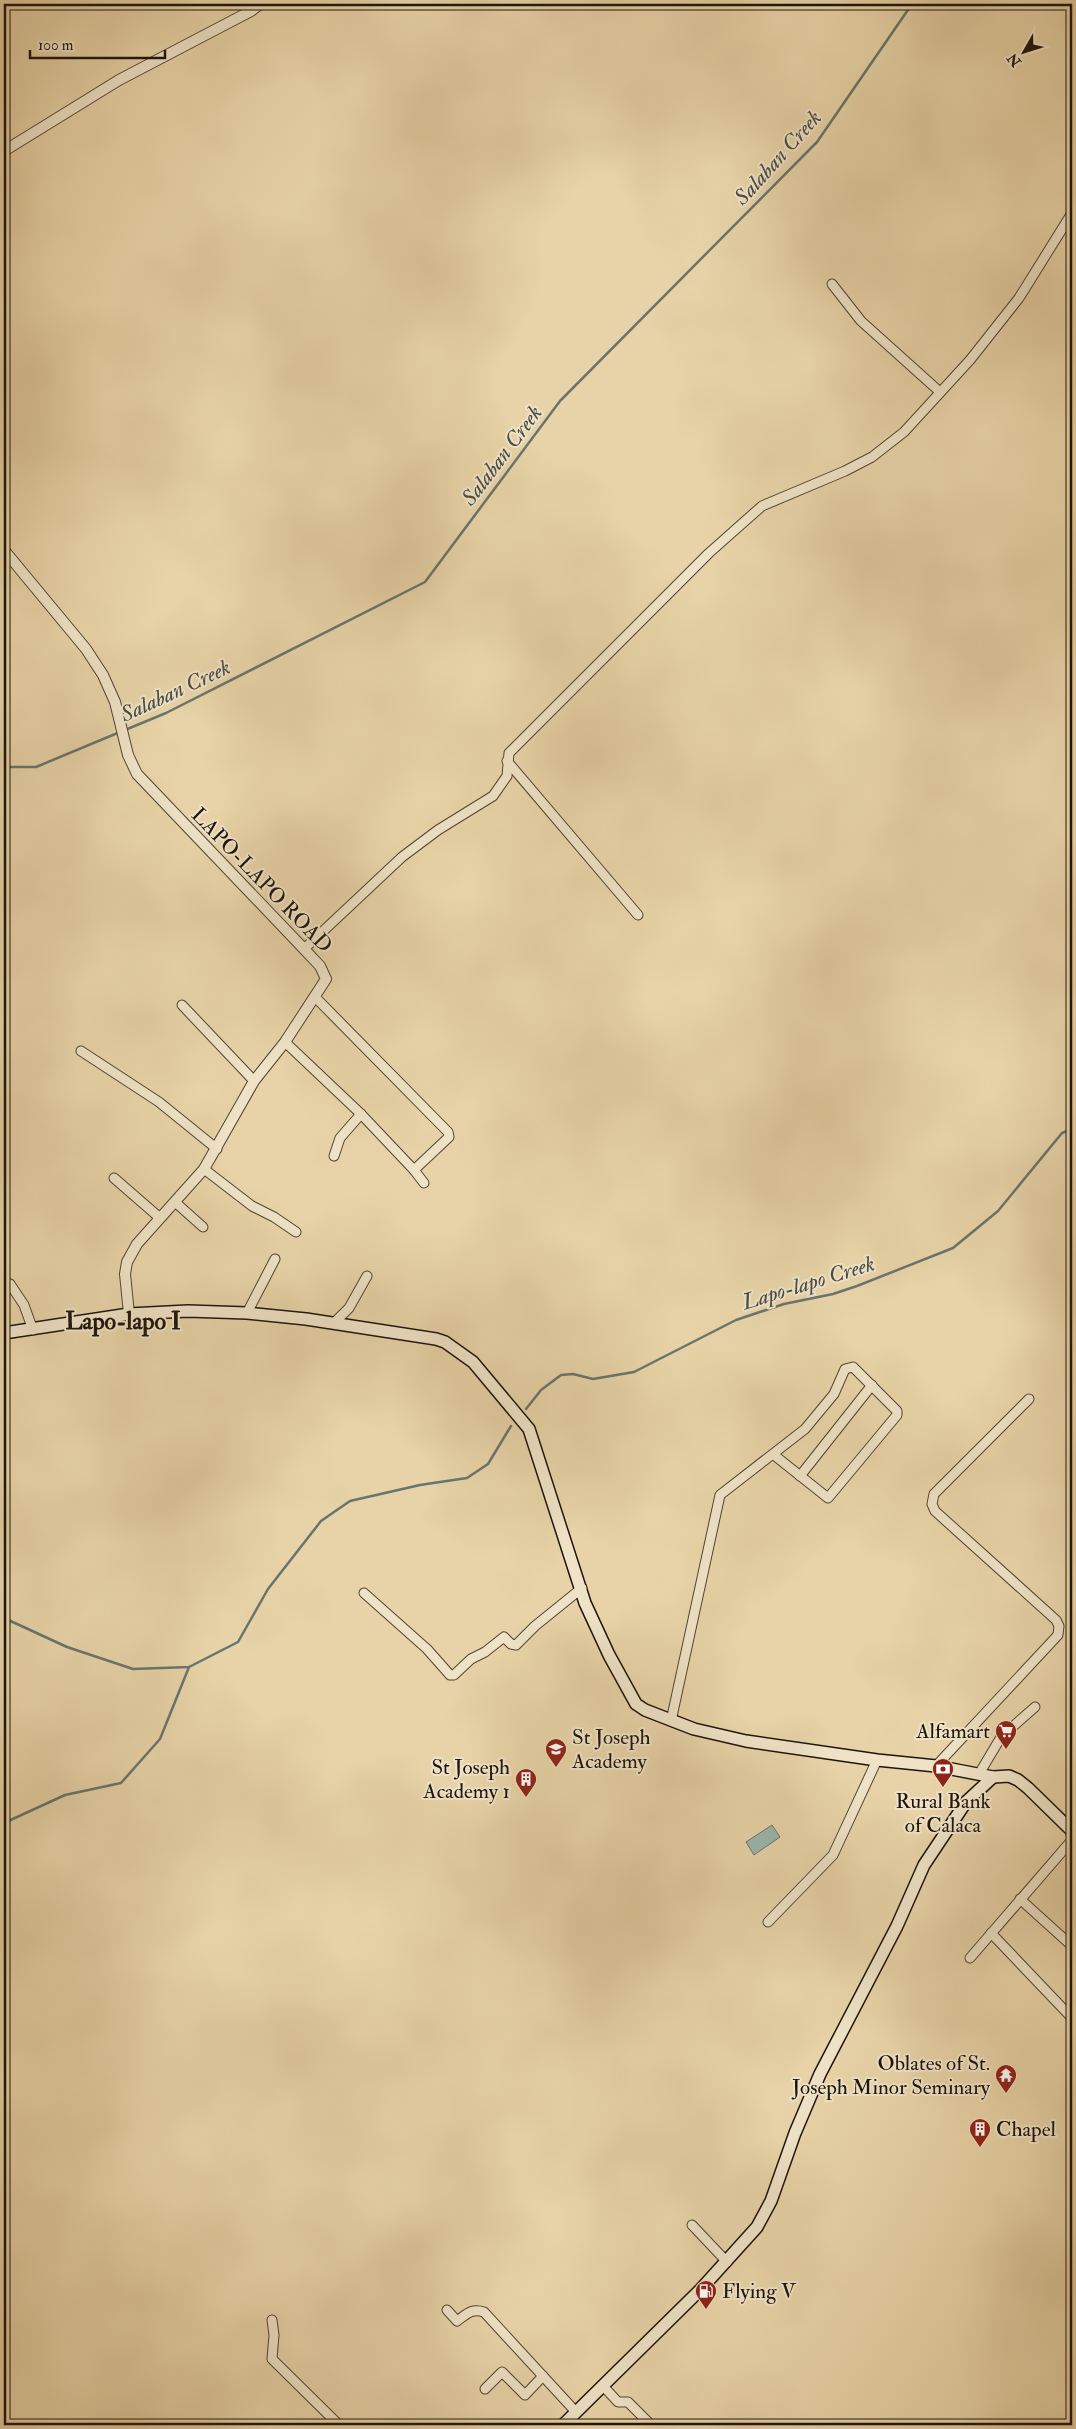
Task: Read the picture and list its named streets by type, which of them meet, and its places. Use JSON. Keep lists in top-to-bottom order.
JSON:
{
  "streets": {
    "street": ["LAPO-LAPO ROAD"]
  },
  "districts": ["Lapo-lapo I"],
  "water": ["Salaban Creek", "Lapo-lapo Creek"],
  "places": {
    "supermarket": ["Alfamart"],
    "school or university": ["St Joseph Academy"],
    "bank": ["Rural Bank of Calaca"],
    "building": ["St Joseph Academy 1", "Chapel"],
    "temple": ["Oblates of St. Joseph Minor Seminary"],
    "fuel station": ["Flying V"]
  },
  "scale_bar": "100 m",
  "north": "bottom left"
}
